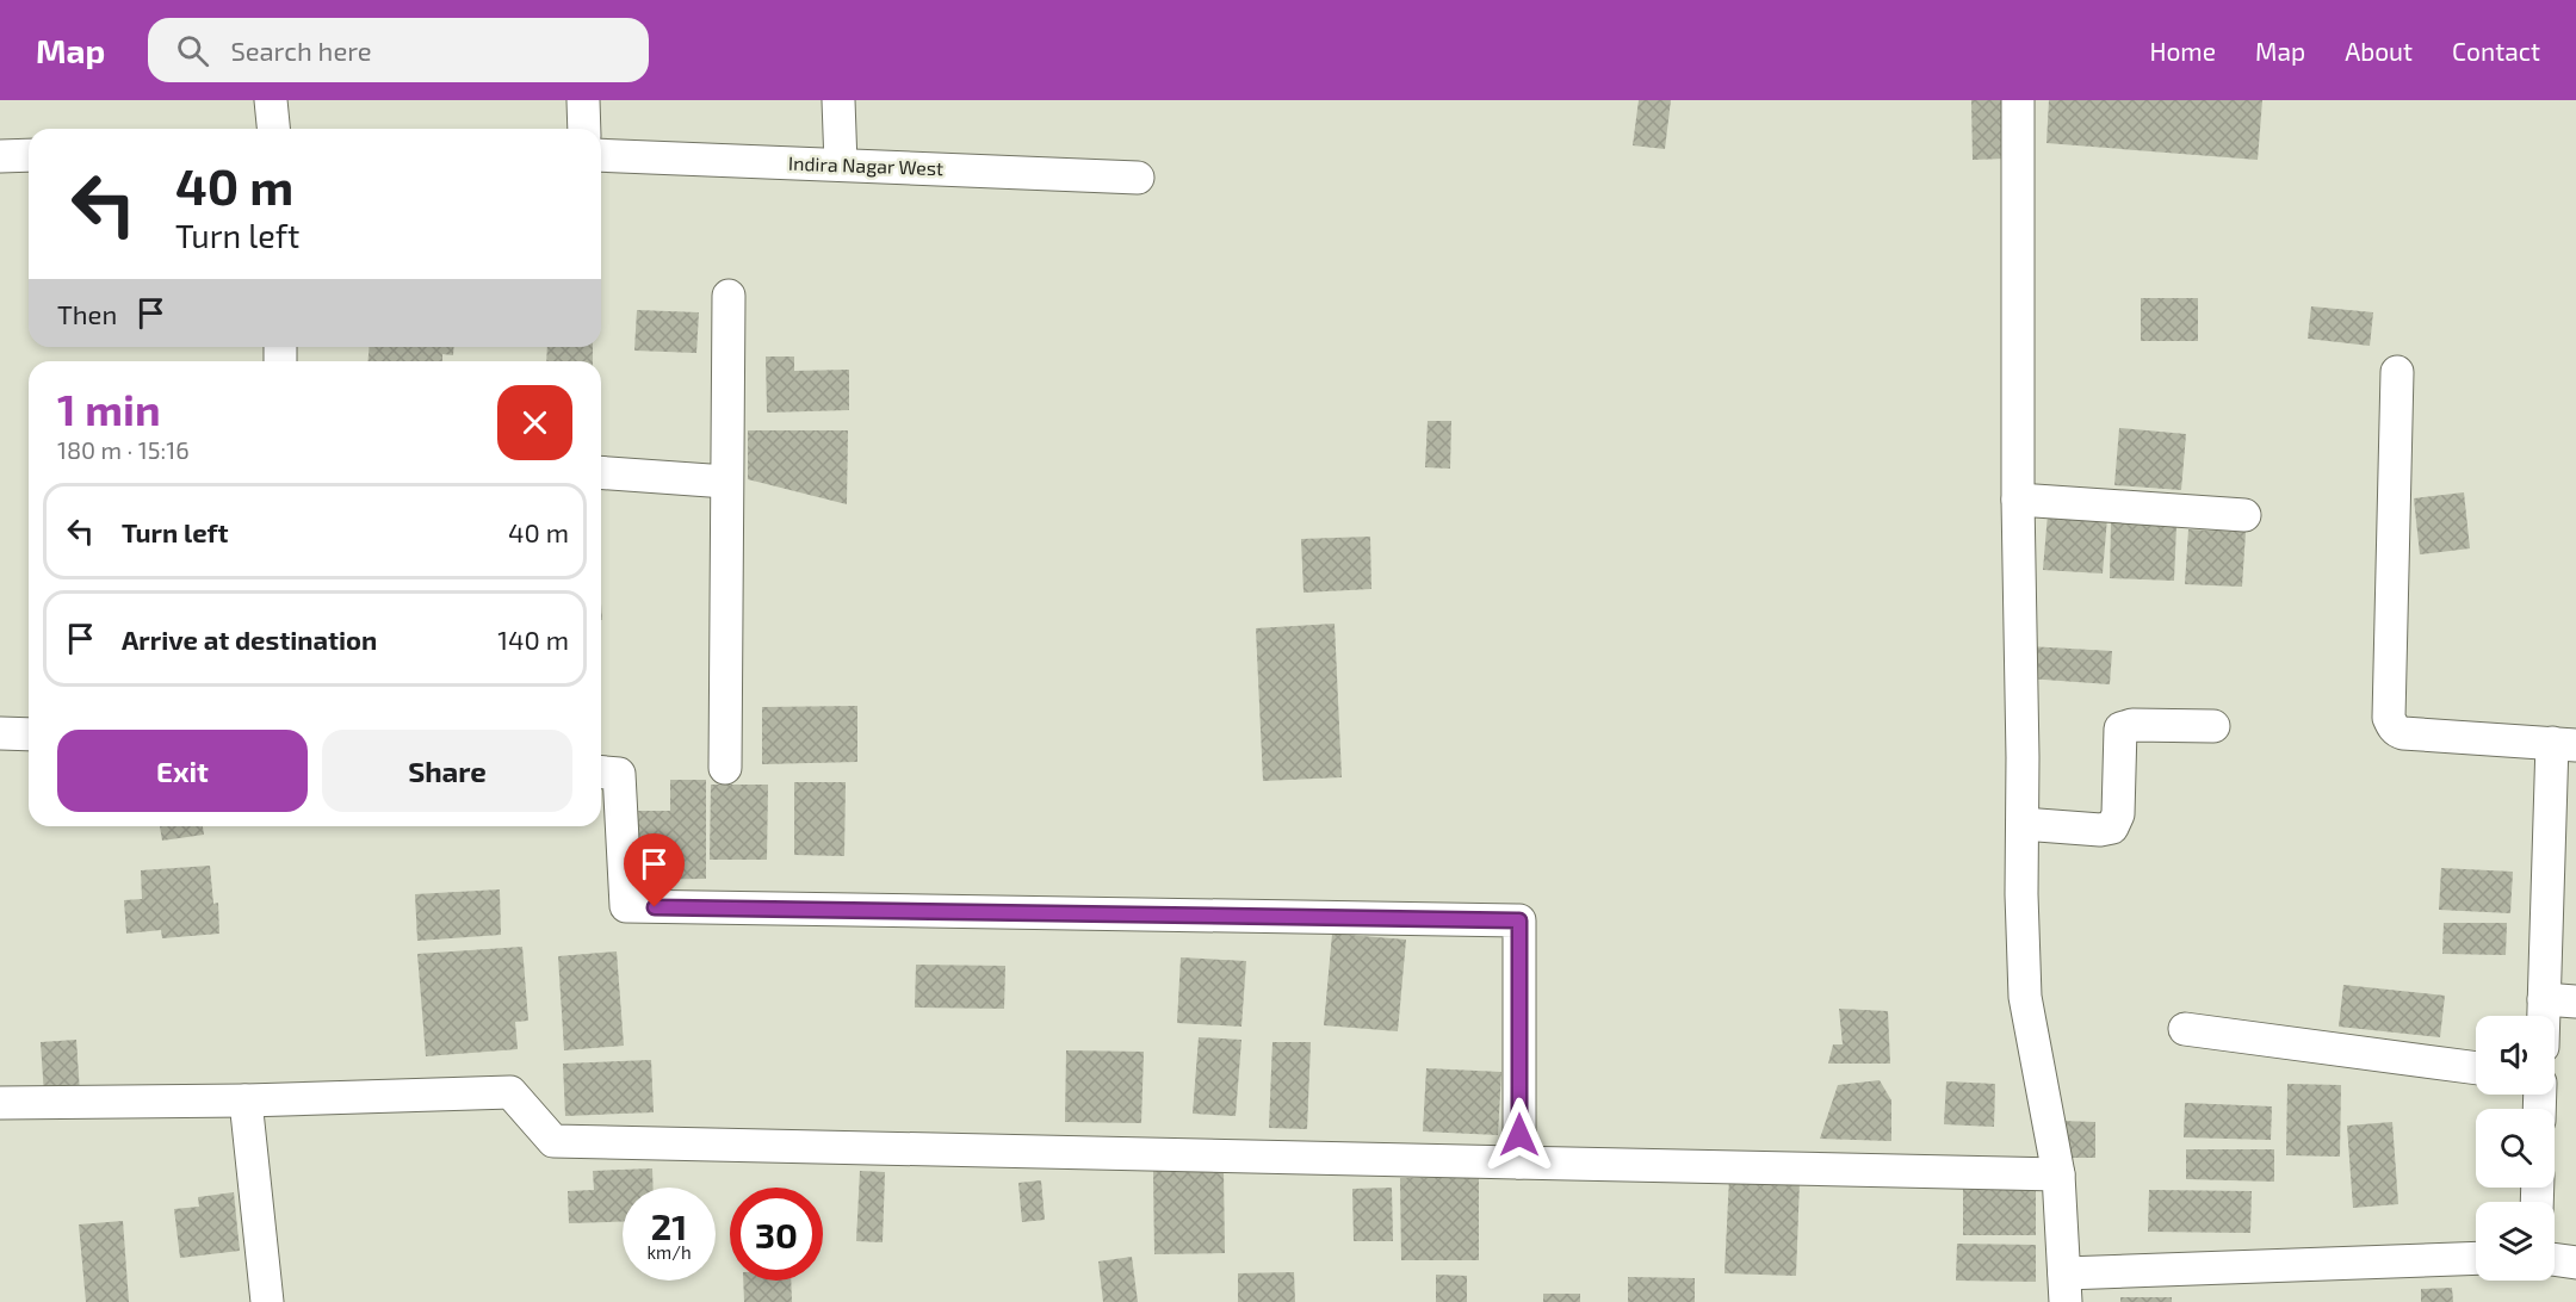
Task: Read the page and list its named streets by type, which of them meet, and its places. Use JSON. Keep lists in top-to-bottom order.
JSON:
{
  "streets": {
    "street": ["Indira Nagar West"]
  },
  "page": {
    "header": "Map",
    "search": "Search here",
    "nav": [
      "Home",
      "Map",
      "About",
      "Contact"
    ],
    "turn": ["40 m", "Turn left"],
    "then": "Then",
    "heading": ["1 min", "180 m · 15:16"],
    "list": [
      {
        "name": "Turn left",
        "value": "40 m"
      },
      {
        "name": "Arrive at destination",
        "value": "140 m"
      }
    ],
    "buttons": ["Exit", "Share"],
    "speed": "21 km/h",
    "limit": "30"
  }
}
